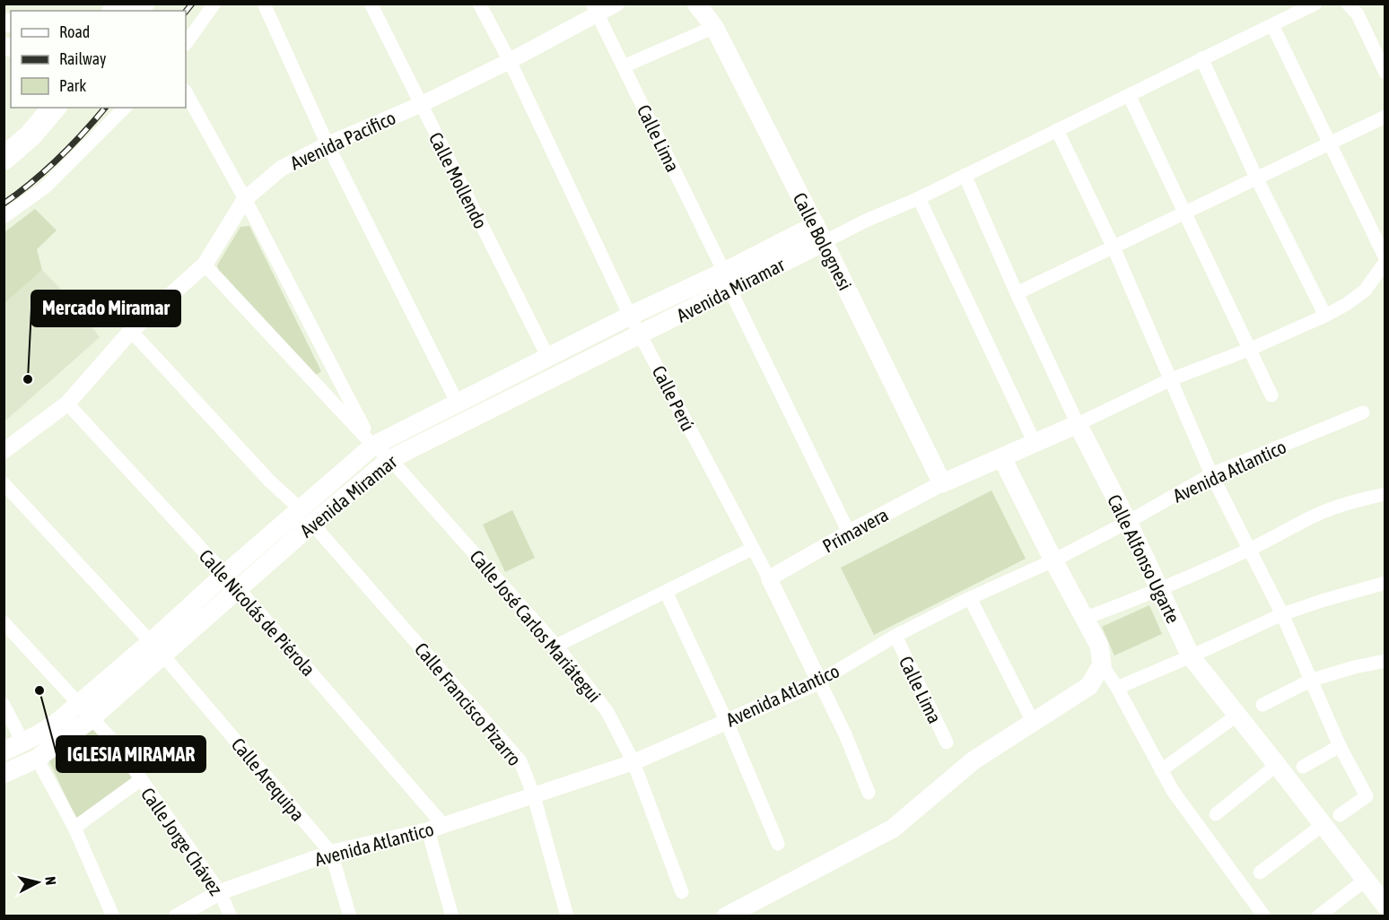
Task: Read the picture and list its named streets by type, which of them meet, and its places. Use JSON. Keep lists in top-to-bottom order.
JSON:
{
  "streets": {
    "main road": ["Calle Bolognesi", "Avenida Miramar", "Calle Alfonso Ugarte"],
    "street": [
      "Calle Lima",
      "Avenida Pacifico",
      "Calle Mollendo",
      "Calle Perú",
      "Avenida Atlantico",
      "Primavera",
      "Calle Nicolás de Piérola",
      "Calle José Carlos Mariátegui",
      "Calle Francisco Pizarro",
      "Calle Arequipa",
      "Calle Jorge Chávez"
    ]
  },
  "crossings": [
    ["Calle Lima", "Avenida Pacifico"],
    ["Calle Lima", "Avenida Miramar"],
    ["Calle Lima", "Avenida Atlantico"],
    ["Avenida Pacifico", "Calle Mollendo"],
    ["Avenida Pacifico", "Calle Perú"],
    ["Avenida Pacifico", "Calle Nicolás de Piérola"],
    ["Avenida Pacifico", "Calle José Carlos Mariátegui"],
    ["Avenida Pacifico", "Calle Francisco Pizarro"],
    ["Calle Mollendo", "Avenida Miramar"],
    ["Calle Bolognesi", "Avenida Miramar"],
    ["Calle Bolognesi", "Primavera"],
    ["Avenida Miramar", "Calle Perú"],
    ["Avenida Miramar", "Calle Nicolás de Piérola"],
    ["Avenida Miramar", "Calle José Carlos Mariátegui"],
    ["Avenida Miramar", "Calle Francisco Pizarro"],
    ["Avenida Miramar", "Calle Arequipa"],
    ["Avenida Miramar", "Calle Jorge Chávez"],
    ["Calle Perú", "Avenida Atlantico"],
    ["Calle Perú", "Primavera"],
    ["Avenida Atlantico", "Calle Alfonso Ugarte"],
    ["Avenida Atlantico", "Calle Nicolás de Piérola"],
    ["Avenida Atlantico", "Calle José Carlos Mariátegui"],
    ["Avenida Atlantico", "Calle Francisco Pizarro"],
    ["Avenida Atlantico", "Calle Arequipa"],
    ["Avenida Atlantico", "Calle Jorge Chávez"]
  ],
  "places": ["Mercado Miramar", "IGLESIA MIRAMAR"],
  "legend": ["Road", "Railway", "Park"],
  "north": "right"
}
